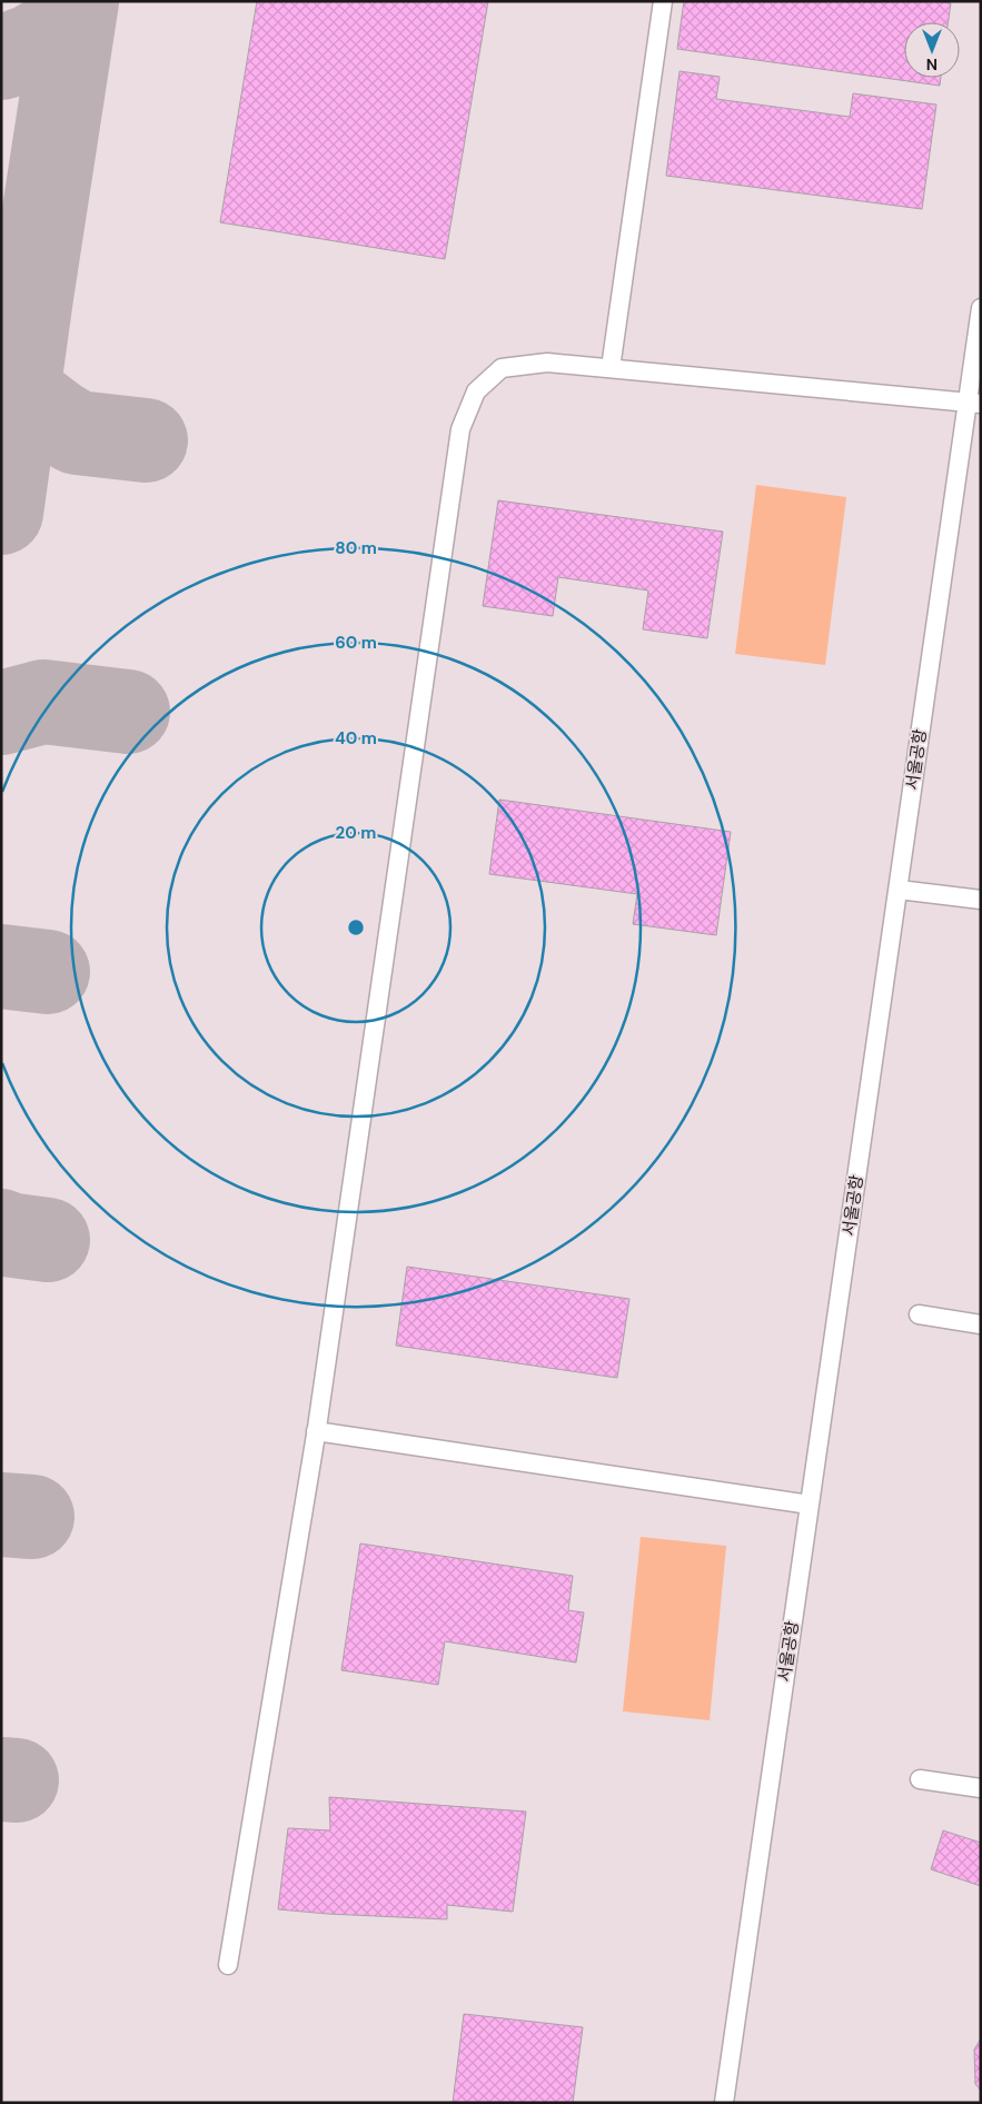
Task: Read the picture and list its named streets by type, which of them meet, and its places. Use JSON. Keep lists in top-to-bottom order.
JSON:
{
  "streets": {
    "lane": ["서울공항"]
  },
  "north": "bottom",
  "rings": [
    "80 m",
    "60 m",
    "40 m",
    "20 m"
  ]
}
